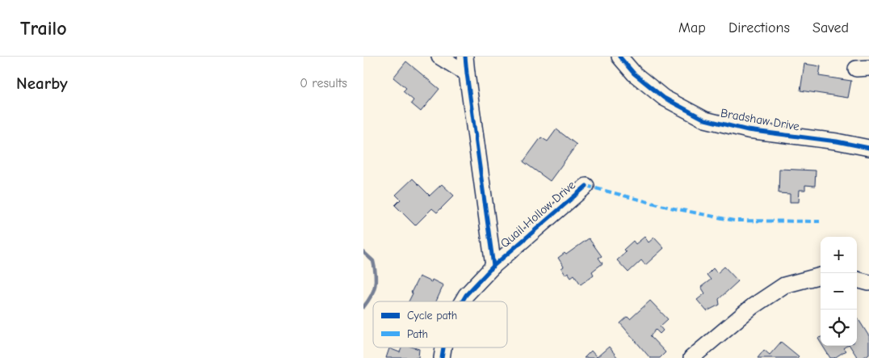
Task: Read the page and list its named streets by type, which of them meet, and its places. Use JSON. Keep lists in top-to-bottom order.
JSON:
{
  "streets": {
    "street": ["Bradshaw Drive", "Quail Hollow Drive"]
  },
  "legend": ["Cycle path", "Path"],
  "page": {
    "header": "Trailo",
    "nav": ["Map", "Directions", "Saved"],
    "heading": ["Nearby", "0 results"],
    "map_buttons": ["+", "−"]
  }
}
